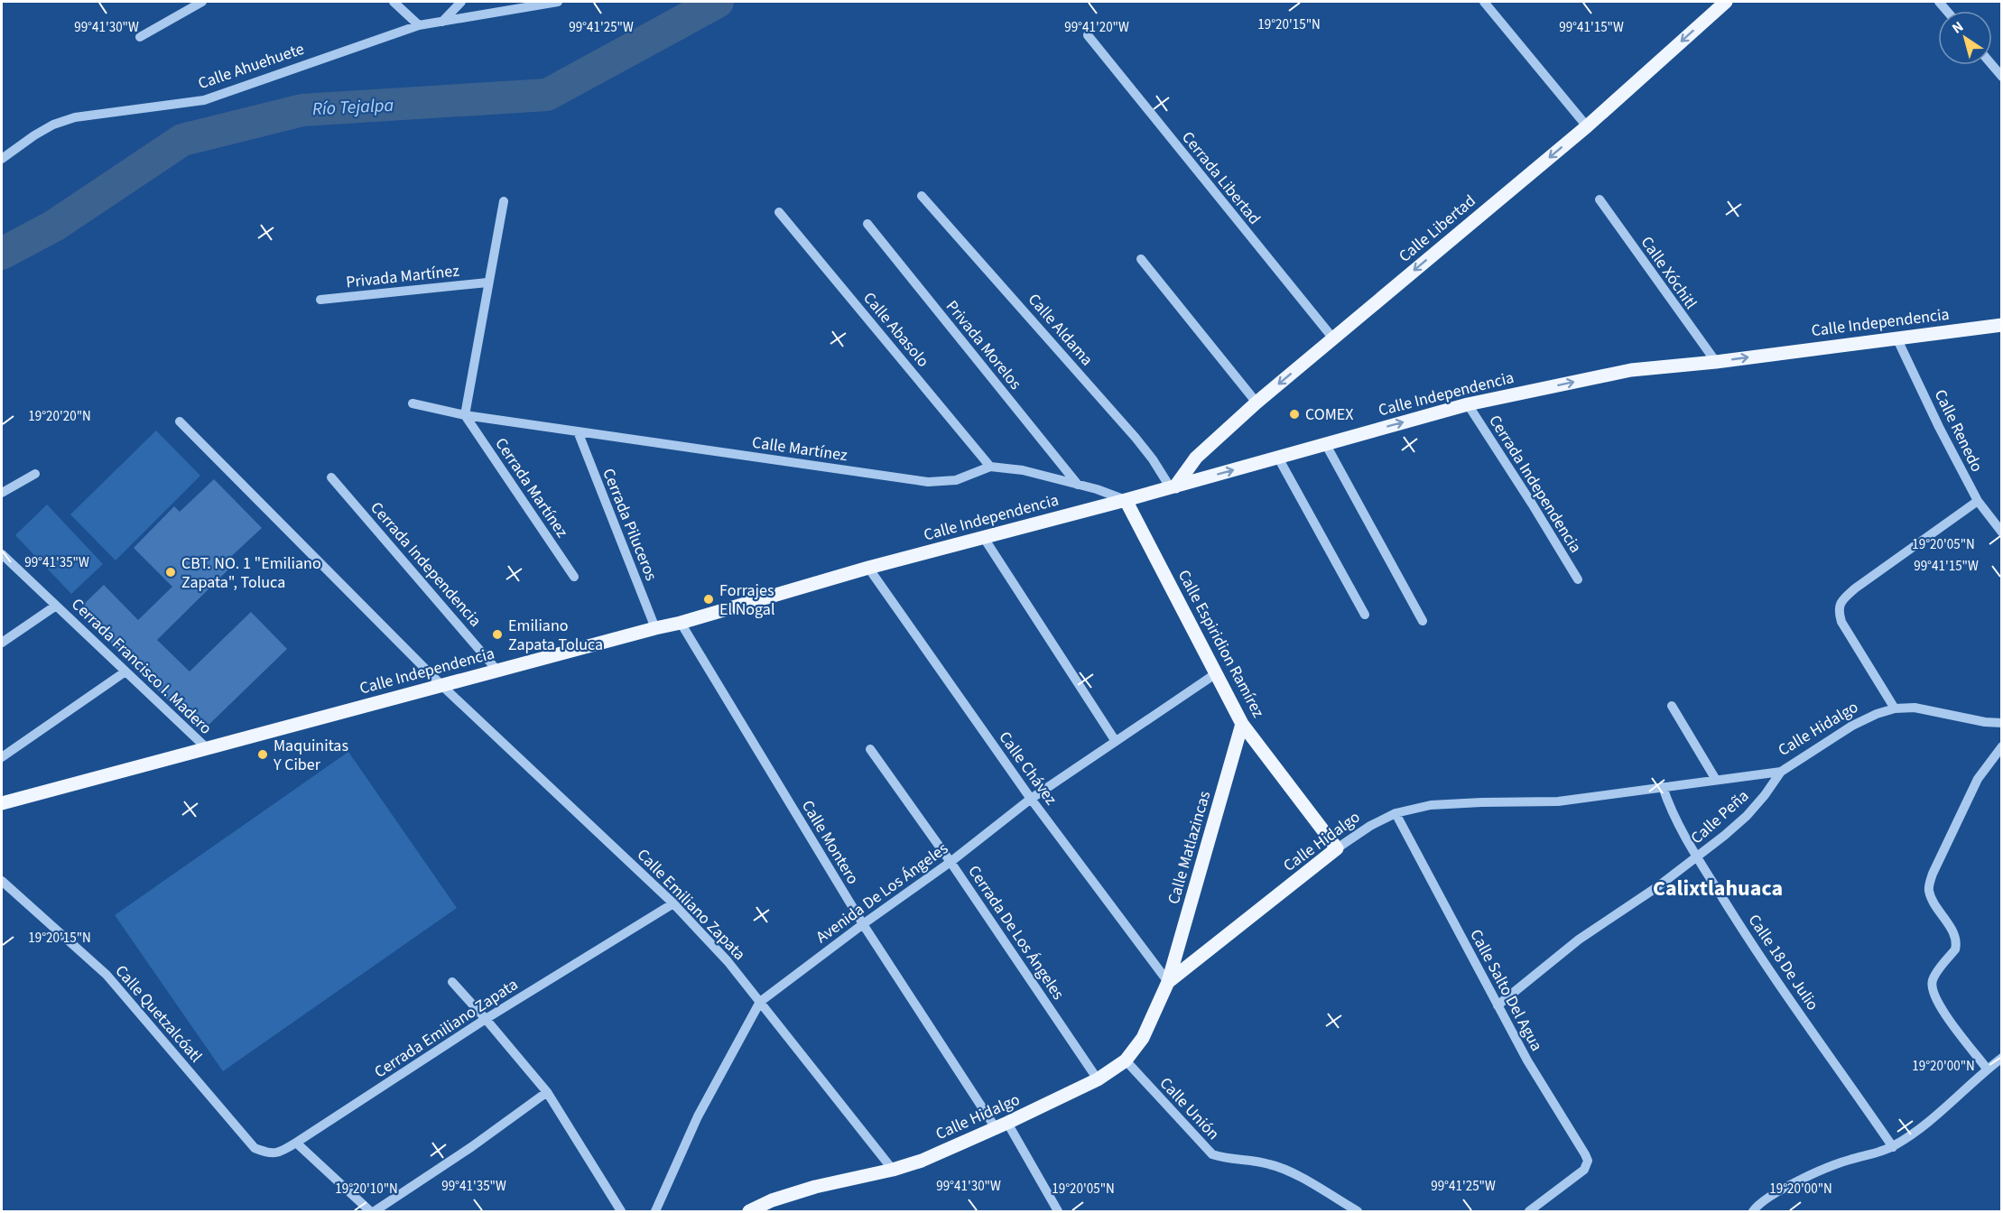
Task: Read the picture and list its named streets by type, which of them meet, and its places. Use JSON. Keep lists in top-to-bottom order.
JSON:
{
  "streets": {
    "main road": [
      "Calle Libertad",
      "Calle Independencia",
      "Calle Espiridion Ramírez",
      "Calle Hidalgo",
      "Calle Matlazincas"
    ],
    "street": [
      "Calle Ahuehuete",
      "Cerrada Libertad",
      "Calle Xóchitl",
      "Privada Martínez",
      "Calle Abasolo",
      "Calle Aldama",
      "Privada Morelos",
      "Calle Renedo",
      "Calle Martínez",
      "Cerrada Independencia",
      "Cerrada Martínez",
      "Cerrada Piluceros",
      "Cerrada Francisco I. Madero",
      "Calle Chávez",
      "Calle Peña",
      "Calle Montero",
      "Avenida De Los Ángeles",
      "Calle Emiliano Zapata",
      "Cerrada De Los Ángeles",
      "Calle 18 De Julio",
      "Calle Salto Del Agua",
      "Calle Quetzalcóatl",
      "Cerrada Emiliano Zapata",
      "Calle Unión"
    ]
  },
  "crossings": [
    ["Cerrada Libertad", "Calle Libertad"],
    ["Calle Libertad", "Calle Independencia"],
    ["Calle Libertad", "Calle Aldama"],
    ["Calle Xóchitl", "Calle Independencia"],
    ["Calle Independencia", "Calle Aldama"],
    ["Calle Independencia", "Calle Renedo"],
    ["Calle Independencia", "Calle Martínez"],
    ["Calle Independencia", "Cerrada Independencia"],
    ["Calle Independencia", "Cerrada Piluceros"],
    ["Calle Independencia", "Calle Espiridion Ramírez"],
    ["Calle Independencia", "Cerrada Francisco I. Madero"],
    ["Calle Independencia", "Calle Chávez"],
    ["Calle Independencia", "Calle Montero"],
    ["Calle Independencia", "Calle Emiliano Zapata"],
    ["Calle Abasolo", "Calle Martínez"],
    ["Privada Morelos", "Calle Martínez"],
    ["Calle Martínez", "Cerrada Martínez"],
    ["Calle Martínez", "Cerrada Piluceros"],
    ["Calle Martínez", "Calle Espiridion Ramírez"],
    ["Calle Espiridion Ramírez", "Calle Hidalgo"],
    ["Calle Espiridion Ramírez", "Calle Matlazincas"],
    ["Calle Espiridion Ramírez", "Avenida De Los Ángeles"],
    ["Calle Hidalgo", "Calle Chávez"],
    ["Calle Hidalgo", "Calle Peña"],
    ["Calle Hidalgo", "Calle Montero"],
    ["Calle Hidalgo", "Calle Matlazincas"],
    ["Calle Hidalgo", "Calle Emiliano Zapata"],
    ["Calle Hidalgo", "Cerrada De Los Ángeles"],
    ["Calle Hidalgo", "Calle 18 De Julio"],
    ["Calle Hidalgo", "Calle Salto Del Agua"],
    ["Calle Hidalgo", "Calle Unión"],
    ["Calle Chávez", "Calle Matlazincas"],
    ["Calle Chávez", "Avenida De Los Ángeles"],
    ["Calle Peña", "Calle 18 De Julio"],
    ["Calle Peña", "Calle Salto Del Agua"],
    ["Calle Montero", "Avenida De Los Ángeles"],
    ["Avenida De Los Ángeles", "Calle Emiliano Zapata"],
    ["Avenida De Los Ángeles", "Cerrada De Los Ángeles"],
    ["Calle Emiliano Zapata", "Cerrada Emiliano Zapata"],
    ["Calle Quetzalcóatl", "Cerrada Emiliano Zapata"]
  ],
  "one_way": ["Calle Libertad"],
  "districts": ["Calixtlahuaca"],
  "water": ["Río Tejalpa"],
  "places": [
    "COMEX",
    "CBT. NO. 1 \"Emiliano Zapata\", Toluca",
    "Forrajes El Nogal",
    "Emiliano Zapata Toluca",
    "Maquinitas Y Ciber"
  ],
  "north": "top left",
  "coordinates": [
    "19°20'15\"N",
    "99°41'30\"W",
    "99°41'25\"W",
    "99°41'20\"W",
    "99°41'15\"W",
    "19°20'20\"N",
    "19°20'05\"N",
    "99°41'35\"W",
    "19°20'00\"N",
    "19°20'10\"N"
  ]
}
